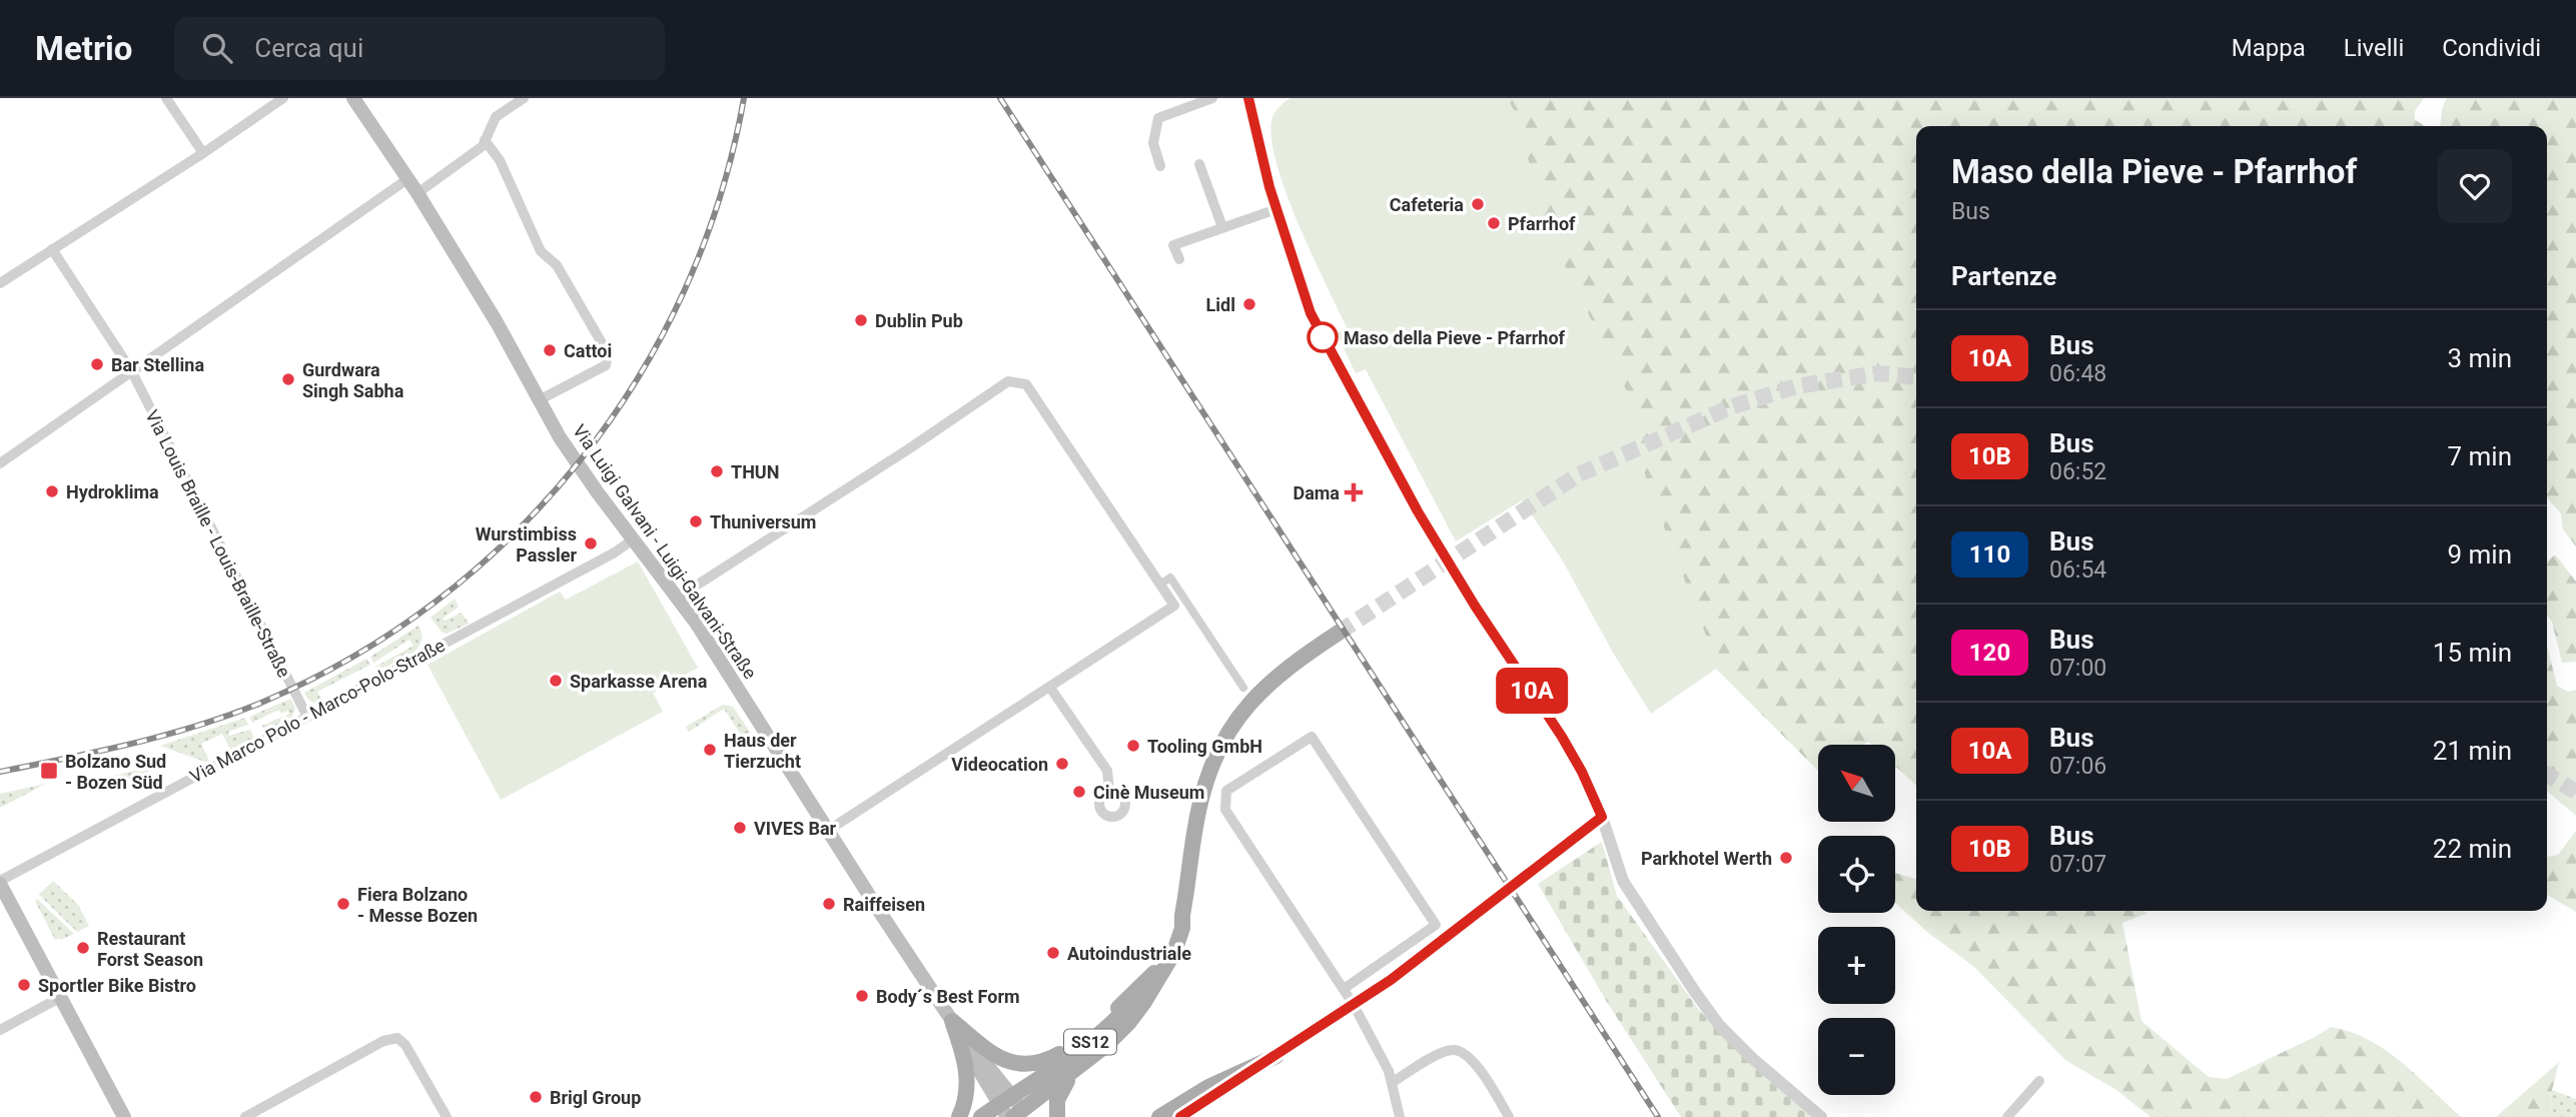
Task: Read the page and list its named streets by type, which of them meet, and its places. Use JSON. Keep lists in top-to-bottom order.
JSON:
{
  "streets": {
    "main road": ["Via Luigi Galvani - Luigi-Galvani-Straße", "SS12"],
    "street": ["Via Louis Braille - Louis-Braille-Straße", "Via Marco Polo - Marco-Polo-Straße"]
  },
  "crossings": [
    ["Via Louis Braille - Louis-Braille-Straße", "Via Marco Polo - Marco-Polo-Straße"],
    ["Via Luigi Galvani - Luigi-Galvani-Straße", "Via Marco Polo - Marco-Polo-Straße"],
    ["Via Luigi Galvani - Luigi-Galvani-Straße", "SS12"]
  ],
  "places": {
    "other": [
      "Cafeteria",
      "Pfarrhof",
      "Lidl",
      "Dublin Pub",
      "Maso della Pieve - Pfarrhof",
      "Cattoi",
      "Bar Stellina",
      "Gurdwara Singh Sabha",
      "THUN",
      "Hydroklima",
      "Thuniversum",
      "Wurstimbiss Passler",
      "Sparkasse Arena",
      "Tooling GmbH",
      "Haus der Tierzucht",
      "Videocation",
      "Cinè Museum",
      "VIVES Bar",
      "Parkhotel Werth",
      "Fiera Bolzano - Messe Bozen",
      "Raiffeisen",
      "Restaurant Forst Season",
      "Autoindustriale",
      "Sportler Bike Bistro",
      "Body´s Best Form",
      "Brigl Group"
    ],
    "health": ["Dama"],
    "transit": ["Bolzano Sud - Bozen Süd"]
  },
  "lines": ["bus line 10A"],
  "north": "top left",
  "page": {
    "header": "Metrio",
    "search": "Cerca qui",
    "nav": ["Mappa", "Livelli", "Condividi"],
    "on_map": "10A",
    "heading": [
      ["Maso della Pieve - Pfarrhof", "Bus"],
      "Partenze"
    ],
    "list": [
      {
        "mark": "10A",
        "name": "Bus",
        "note": "06:48",
        "value": "3 min"
      },
      {
        "mark": "10B",
        "name": "Bus",
        "note": "06:52",
        "value": "7 min"
      },
      {
        "mark": "110",
        "name": "Bus",
        "note": "06:54",
        "value": "9 min"
      },
      {
        "mark": "120",
        "name": "Bus",
        "note": "07:00",
        "value": "15 min"
      },
      {
        "mark": "10A",
        "name": "Bus",
        "note": "07:06",
        "value": "21 min"
      },
      {
        "mark": "10B",
        "name": "Bus",
        "note": "07:07",
        "value": "22 min"
      }
    ],
    "map_buttons": ["+", "−"]
  }
}
